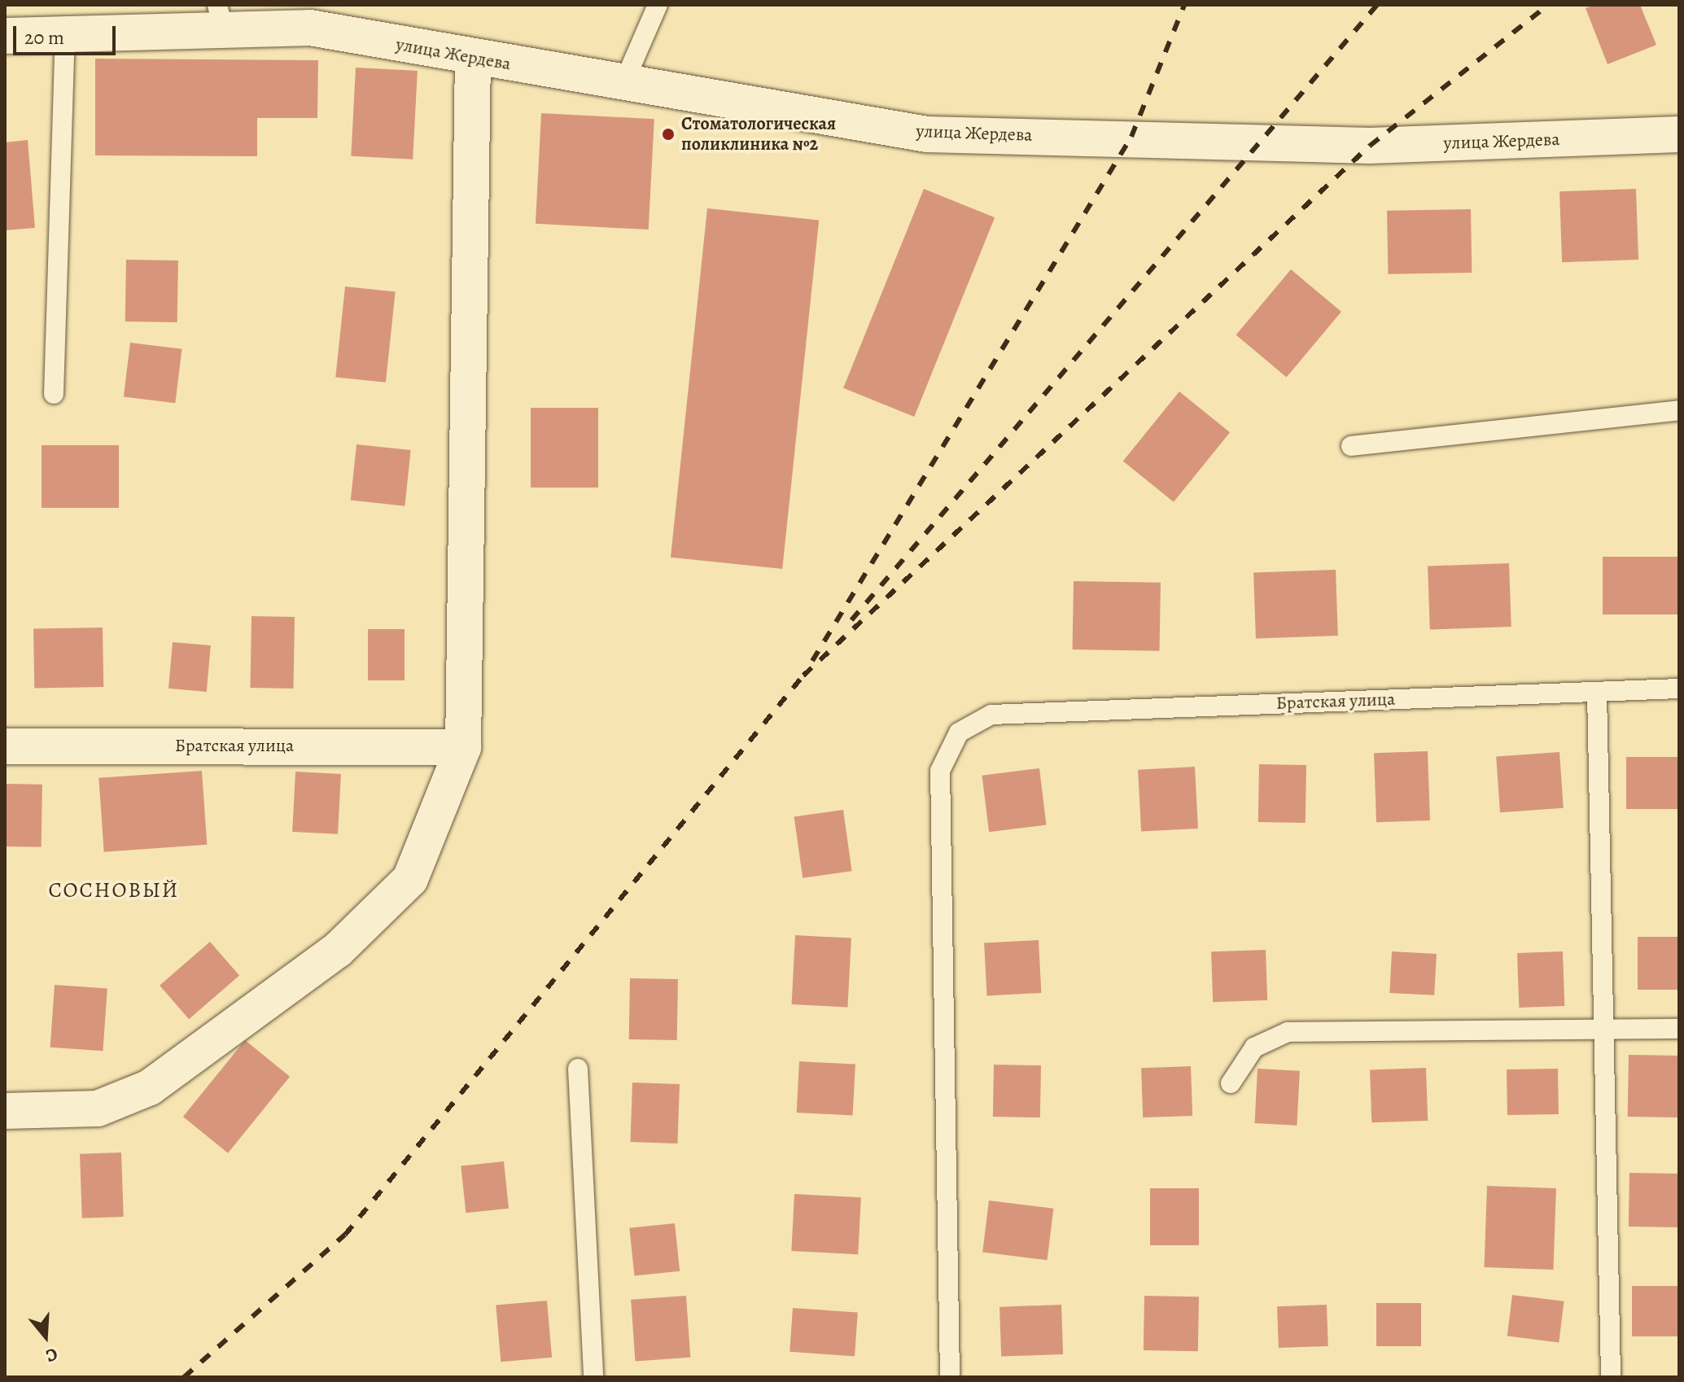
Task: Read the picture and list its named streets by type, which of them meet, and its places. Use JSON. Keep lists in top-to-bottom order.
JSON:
{
  "streets": {
    "street": ["улица Жердева", "Братская улица"]
  },
  "districts": ["СОСНОВЫЙ"],
  "places": ["Стоматологическая поликлиника №2"],
  "scale_bar": "20 m",
  "north": "bottom"
}
